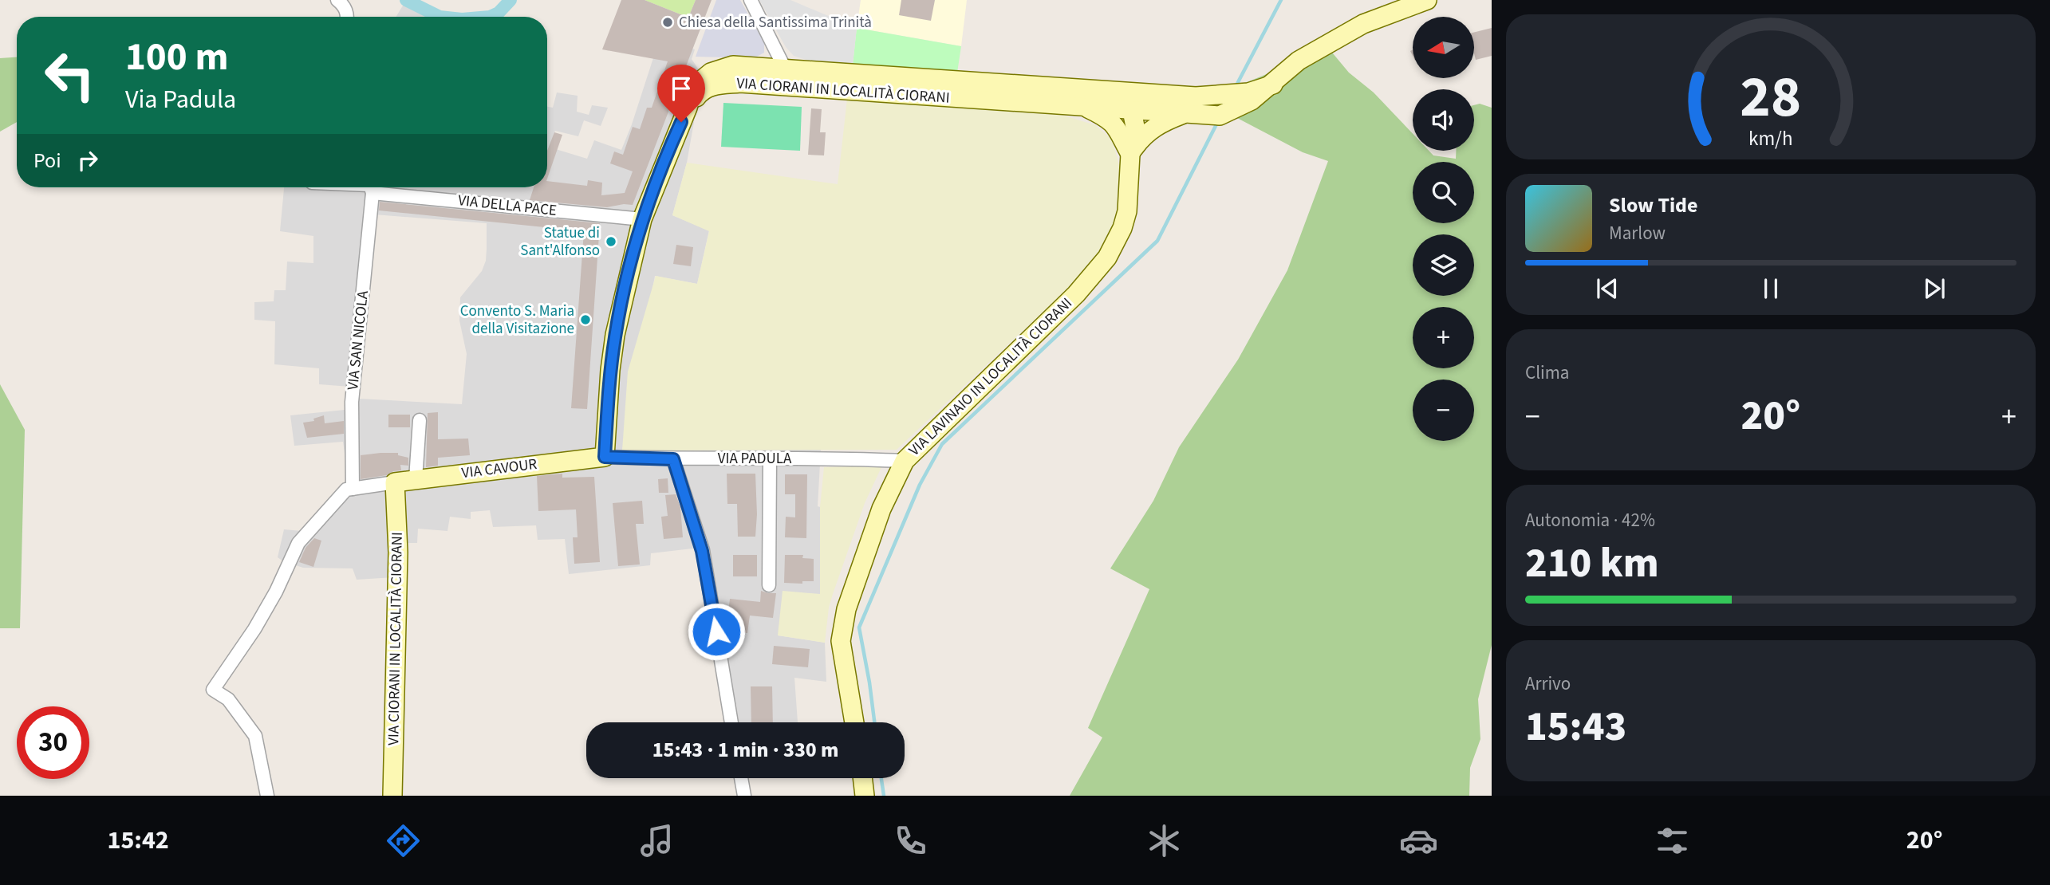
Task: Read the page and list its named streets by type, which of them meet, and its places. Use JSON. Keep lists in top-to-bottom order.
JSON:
{
  "streets": {
    "street": [
      "VIA CIORANI IN LOCALITÀ CIORANI",
      "VIA DELLA PACE",
      "VIA SAN NICOLA",
      "VIA LAVINAIO IN LOCALITÀ CIORANI",
      "VIA PADULA",
      "VIA CAVOUR"
    ]
  },
  "crossings": [
    ["VIA CIORANI IN LOCALITÀ CIORANI", "VIA DELLA PACE"],
    ["VIA CIORANI IN LOCALITÀ CIORANI", "VIA LAVINAIO IN LOCALITÀ CIORANI"],
    ["VIA CIORANI IN LOCALITÀ CIORANI", "VIA CAVOUR"],
    ["VIA LAVINAIO IN LOCALITÀ CIORANI", "VIA PADULA"],
    ["VIA PADULA", "VIA CAVOUR"]
  ],
  "places": ["Chiesa della Santissima Trinità", "Statue di Sant'Alfonso", "Convento S. Maria della Visitazione"],
  "north": "left",
  "page": {
    "map_buttons": ["+", "−"],
    "turn": ["100 m", "Via Padula"],
    "then": "Poi",
    "song": ["Slow Tide", "Marlow"],
    "tile": [
      "Clima",
      ["Autonomia · 42%", "210 km"],
      ["Arrivo", "15:43"]
    ],
    "heat": ["−", "20°", "+"],
    "limit": "30",
    "trip": "15:43 · 1 min · 330 m",
    "tabs": ["15:42", "20°"],
    "gauge": ["28", "km/h"]
  }
}
